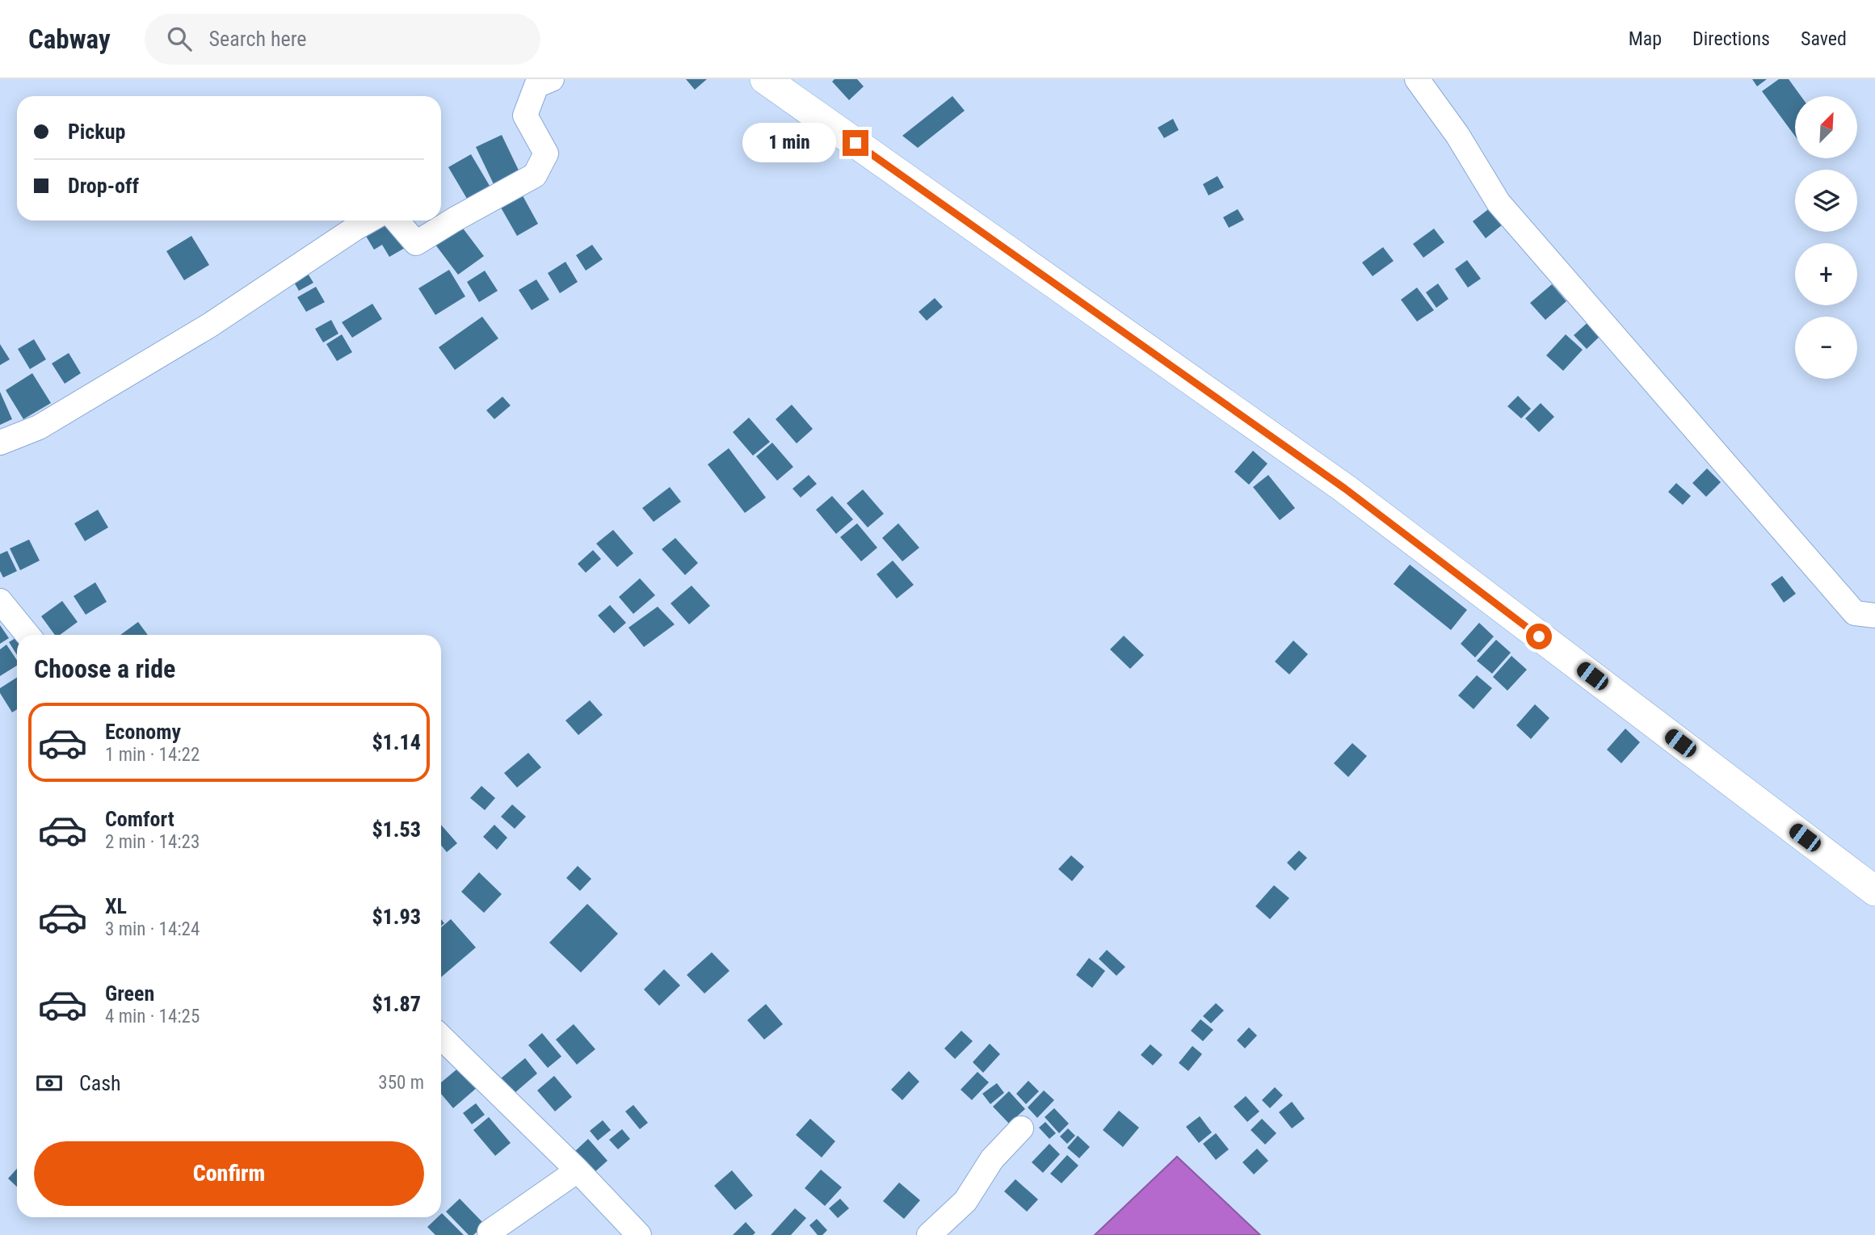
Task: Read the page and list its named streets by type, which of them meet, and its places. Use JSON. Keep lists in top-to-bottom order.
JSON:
{
  "north": "top right",
  "page": {
    "header": "Cabway",
    "search": "Search here",
    "nav": ["Map", "Directions", "Saved"],
    "map_buttons": ["+", "−"],
    "banner": ["Pickup", "Drop-off"],
    "bubble": "1 min",
    "heading": "Choose a ride",
    "list": [
      {
        "name": "Economy",
        "note": "1 min · 14:22",
        "value": "$1.14"
      },
      {
        "name": "Comfort",
        "note": "2 min · 14:23",
        "value": "$1.53"
      },
      {
        "name": "XL",
        "note": "3 min · 14:24",
        "value": "$1.93"
      },
      {
        "name": "Green",
        "note": "4 min · 14:25",
        "value": "$1.87"
      }
    ],
    "pay": ["Cash", "350 m"],
    "buttons": "Confirm"
  }
}
